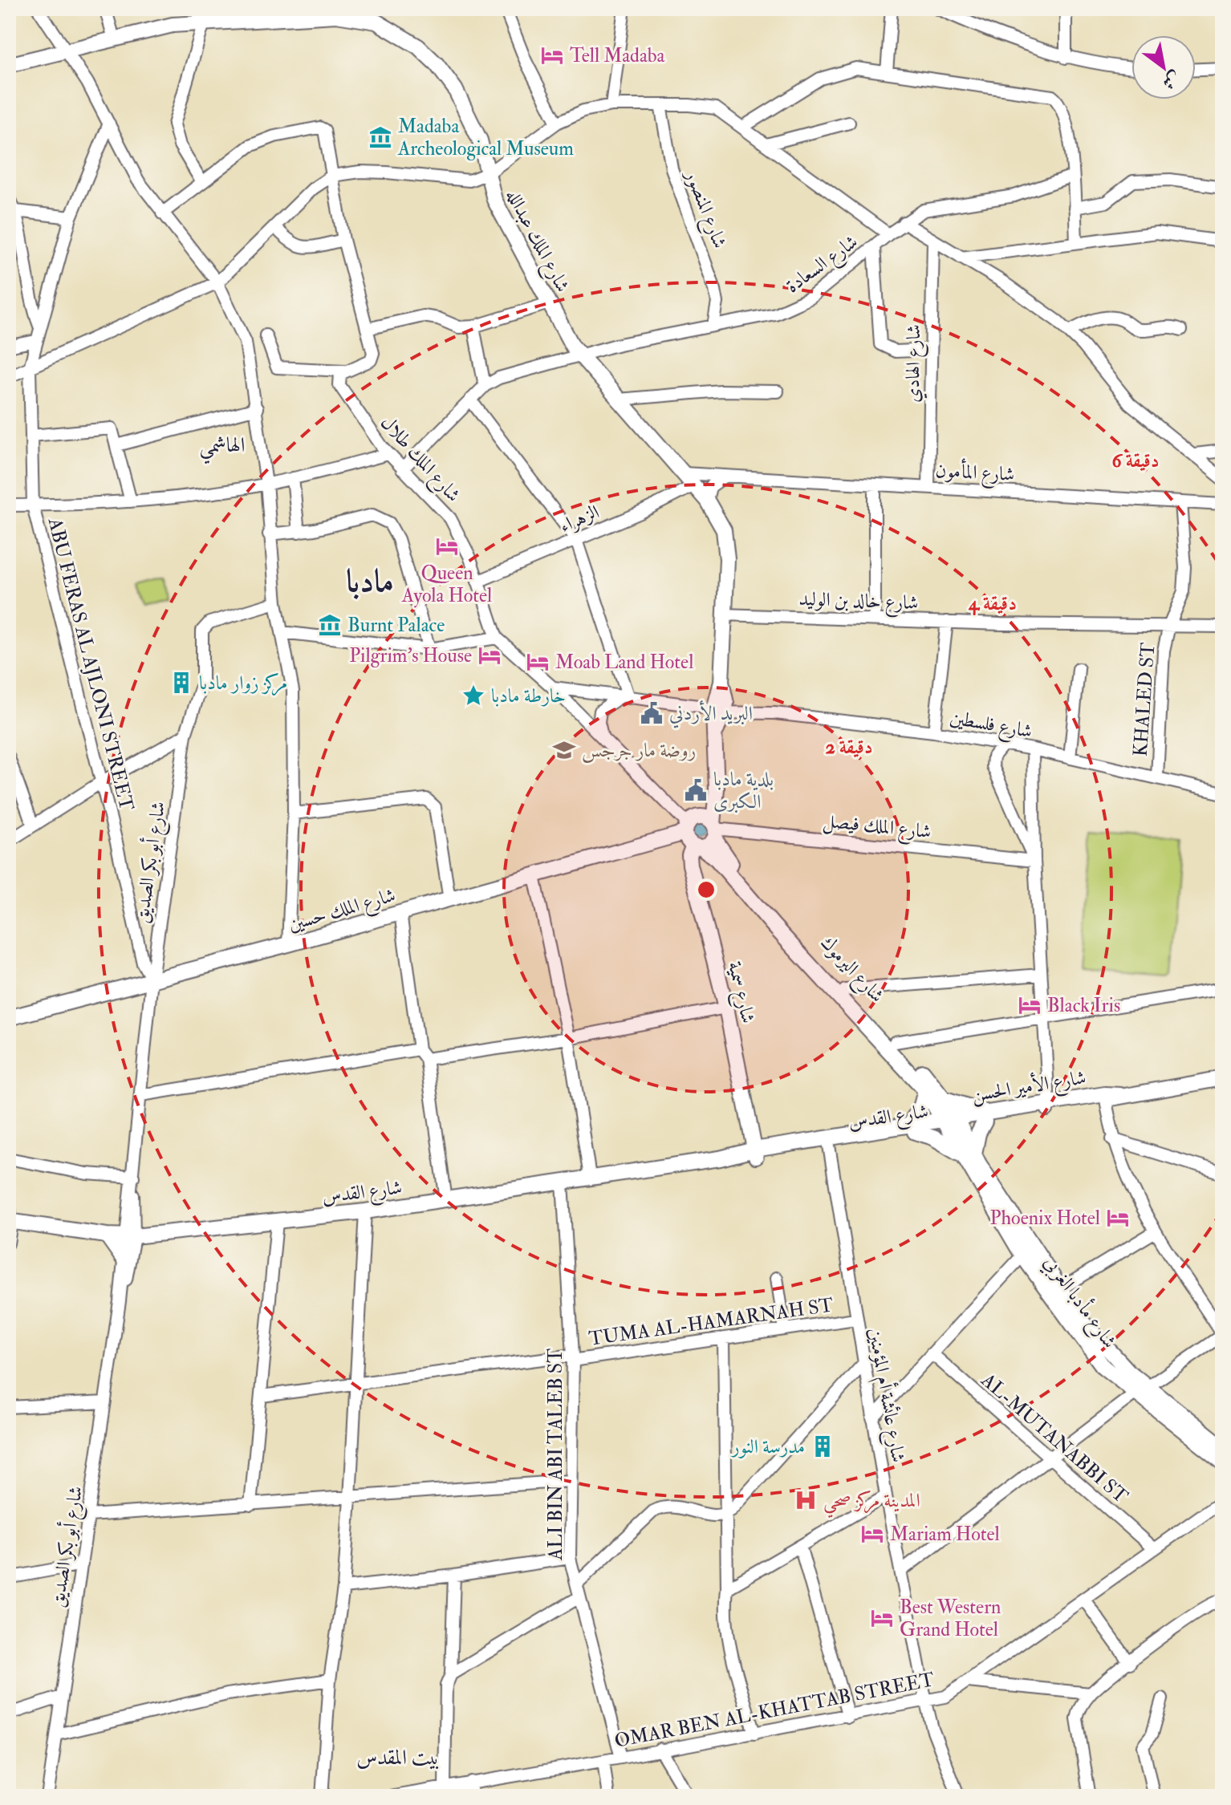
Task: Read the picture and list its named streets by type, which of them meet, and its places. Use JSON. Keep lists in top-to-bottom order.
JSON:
{
  "streets": {
    "main road": [
      "شارع الملك عبدالله",
      "شارع الملك حسين",
      "شارع اليرموك",
      "شارع سمية",
      "شارع الأمير الحسن",
      "شارع القدس",
      "شارع مأدبا الغربي"
    ],
    "street": [
      "شارع المنصور",
      "شارع السعادة",
      "شارع الهادي",
      "شارع الملك طلال",
      "شارع المأمون",
      "الزهراء",
      "شارع خالد بن الوليد",
      "ABU FERAS AL AJLONI STREET",
      "KHALED ST",
      "شارع فلسطين",
      "شارع الملك فيصل",
      "شارع أبو بكر الصديق",
      "TUMA AL-HAMARNAH ST",
      "شارع عائشة أم المؤمنين",
      "AL-MUTANABBI ST",
      "ALI BIN ABI TALEB ST",
      "OMAR BEN AL-KHATTAB STREET"
    ]
  },
  "crossings": [
    ["شارع المنصور", "شارع السعادة"],
    ["شارع الملك عبدالله", "شارع السعادة"],
    ["شارع الملك عبدالله", "شارع المأمون"],
    ["شارع الملك عبدالله", "الزهراء"],
    ["شارع الملك عبدالله", "شارع خالد بن الوليد"],
    ["شارع الملك عبدالله", "شارع فلسطين"],
    ["شارع الهادي", "شارع المأمون"],
    ["شارع الملك طلال", "الزهراء"],
    ["شارع الملك طلال", "شارع فلسطين"],
    ["شارع الملك طلال", "شارع الملك حسين"],
    ["شارع الملك طلال", "شارع اليرموك"],
    ["شارع الملك طلال", "شارع سمية"],
    ["شارع المأمون", "KHALED ST"],
    ["شارع خالد بن الوليد", "KHALED ST"],
    ["ABU FERAS AL AJLONI STREET", "شارع أبو بكر الصديق"],
    ["ABU FERAS AL AJLONI STREET", "شارع الملك حسين"],
    ["KHALED ST", "شارع فلسطين"],
    ["شارع الملك فيصل", "شارع اليرموك"],
    ["شارع أبو بكر الصديق", "شارع الملك حسين"],
    ["شارع أبو بكر الصديق", "شارع القدس"],
    ["شارع الملك حسين", "شارع اليرموك"],
    ["شارع الملك حسين", "شارع سمية"],
    ["شارع اليرموك", "شارع سمية"],
    ["شارع اليرموك", "شارع الأمير الحسن"],
    ["شارع اليرموك", "شارع القدس"],
    ["شارع اليرموك", "شارع مأدبا الغربي"],
    ["شارع سمية", "شارع القدس"],
    ["شارع الأمير الحسن", "شارع القدس"],
    ["شارع الأمير الحسن", "شارع مأدبا الغربي"],
    ["شارع القدس", "شارع مأدبا الغربي"],
    ["شارع القدس", "شارع عائشة أم المؤمنين"],
    ["شارع القدس", "ALI BIN ABI TALEB ST"],
    ["TUMA AL-HAMARNAH ST", "شارع عائشة أم المؤمنين"],
    ["TUMA AL-HAMARNAH ST", "ALI BIN ABI TALEB ST"],
    ["شارع عائشة أم المؤمنين", "OMAR BEN AL-KHATTAB STREET"],
    ["AL-MUTANABBI ST", "OMAR BEN AL-KHATTAB STREET"],
    ["ALI BIN ABI TALEB ST", "OMAR BEN AL-KHATTAB STREET"]
  ],
  "districts": ["الهاشمي", "مادبا", "بيت المقدس"],
  "places": {
    "hotel": [
      "Tell Madaba",
      "Queen Ayola Hotel",
      "Pilgrim's House",
      "Moab Land Hotel",
      "Black Iris",
      "Phoenix Hotel",
      "Mariam Hotel",
      "Best Western Grand Hotel"
    ],
    "museum": ["Madaba Archeological Museum", "Burnt Palace"],
    "building": ["مركز زوار مادبا", "مدرسة النور"],
    "place": ["خارطة مادبا"],
    "public building": ["البريد الأردني", "بلدية مادبا الكبرى"],
    "school or university": ["روضة مار جرجس"],
    "hospital": ["المدينة مركز صحي"]
  },
  "north": "bottom right",
  "rings": ["6 دقيقة", "4 دقيقة", "2 دقيقة"]
}
